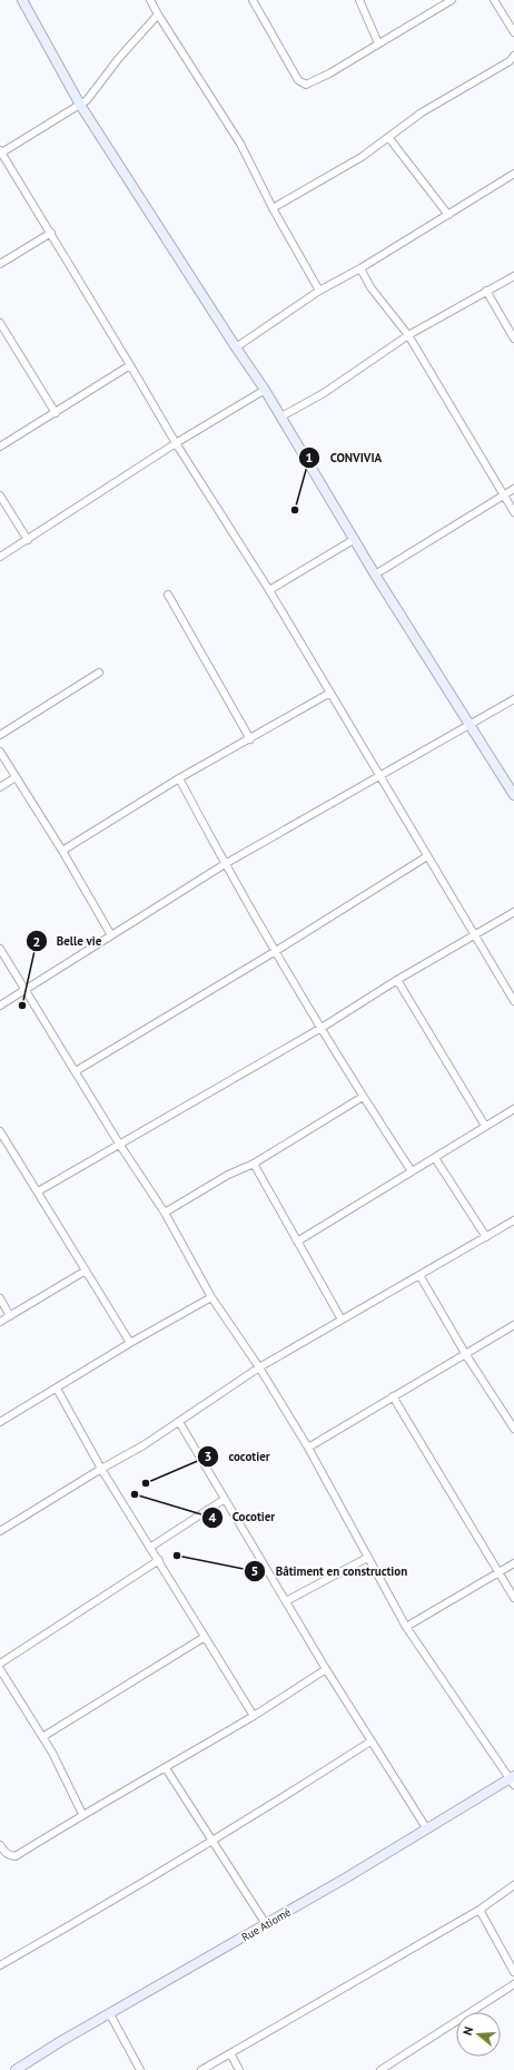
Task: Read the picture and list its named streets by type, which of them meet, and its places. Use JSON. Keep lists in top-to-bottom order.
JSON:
{
  "streets": {
    "street": ["Rue Atiomé"]
  },
  "places": [
    "CONVIVIA",
    "Belle vie",
    "cocotier",
    "Cocotier",
    "Bâtiment en construction"
  ],
  "north": "left"
}
